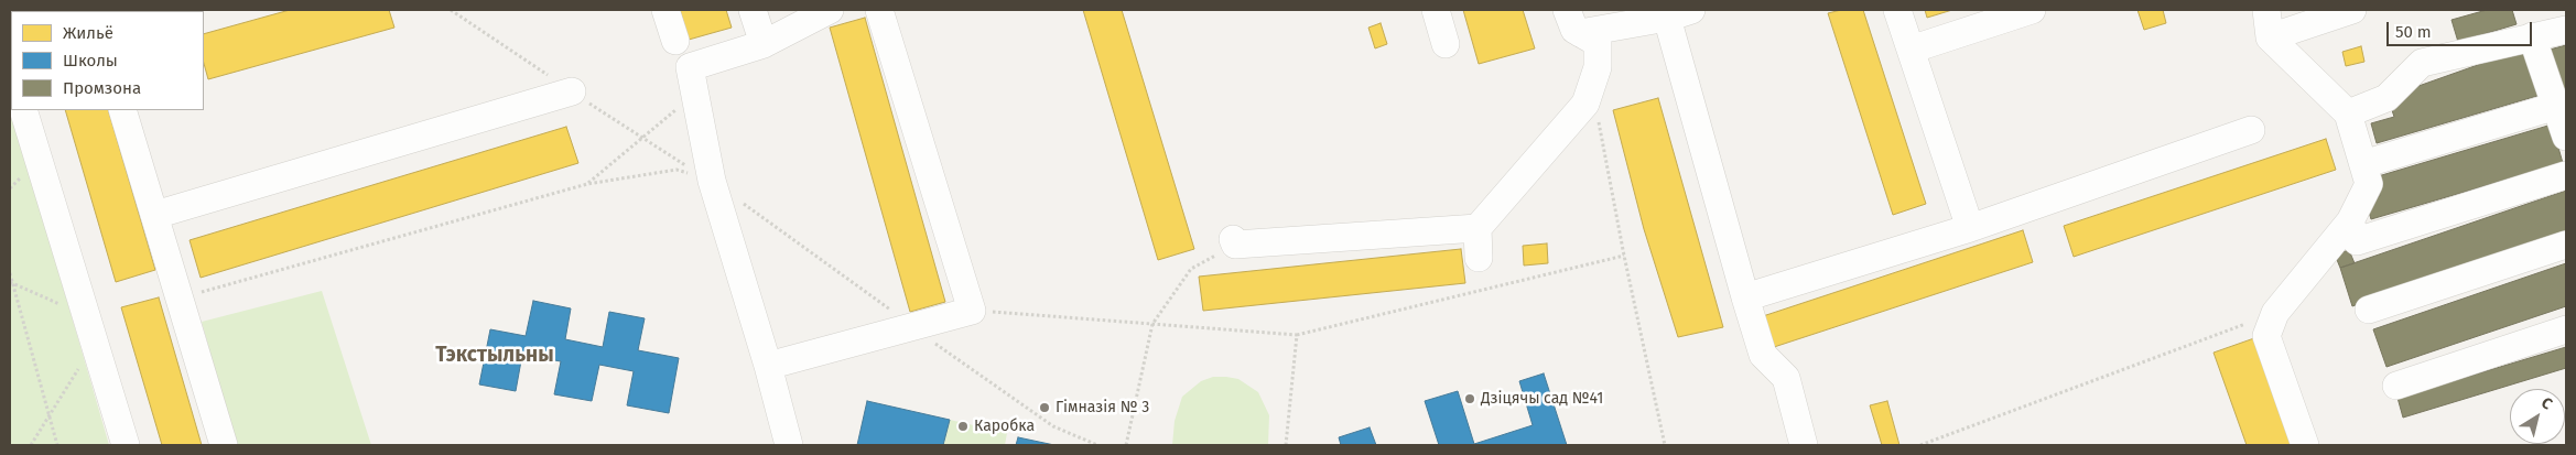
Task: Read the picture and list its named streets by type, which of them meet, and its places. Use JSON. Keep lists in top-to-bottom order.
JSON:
{
  "districts": ["Тэкстыльны"],
  "places": ["Дзіцячы сад №41", "Гімназія № 3", "Каробка"],
  "legend": ["Жильё", "Школы", "Промзона"],
  "scale_bar": "50 m",
  "north": "top right"
}
